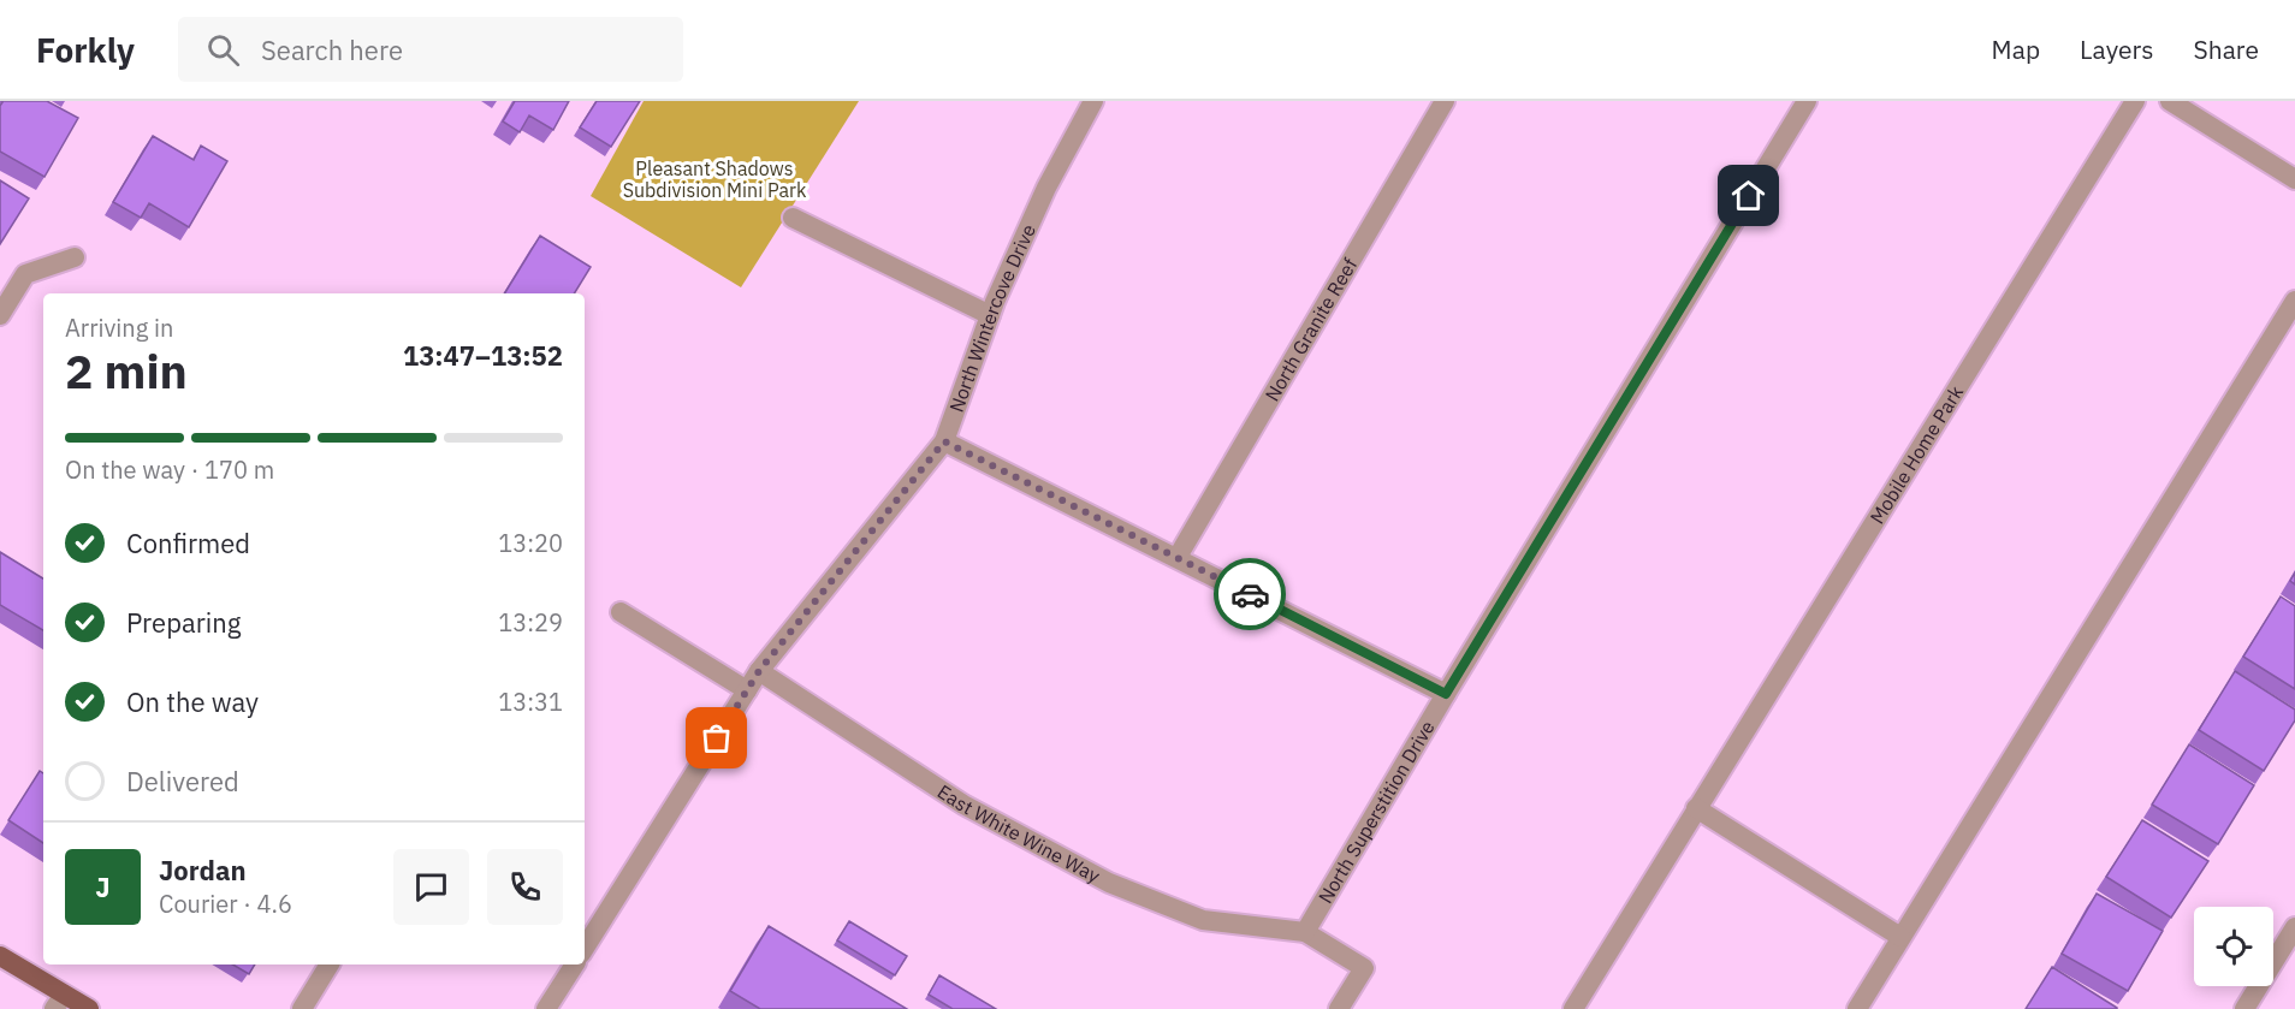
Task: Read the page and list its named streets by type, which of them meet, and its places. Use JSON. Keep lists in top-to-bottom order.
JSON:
{
  "streets": {
    "street": [
      "North Wintercove Drive",
      "North Granite Reef",
      "Mobile Home Park",
      "North Superstition Drive",
      "East White Wine Way"
    ]
  },
  "crossings": [
    ["North Wintercove Drive", "East White Wine Way"],
    ["North Superstition Drive", "East White Wine Way"]
  ],
  "parks": ["Pleasant Shadows Subdivision Mini Park"],
  "page": {
    "header": "Forkly",
    "search": "Search here",
    "nav": ["Map", "Layers", "Share"],
    "heading": ["2 min", "Arriving in", "13:47–13:52"],
    "panel": ["Jordan", "Courier · 4.6"],
    "bar": "On the way · 170 m",
    "list": [
      ["Confirmed", "13:20"],
      ["Preparing", "13:29"],
      ["On the way", "13:31"],
      "Delivered"
    ],
    "round": "J"
  }
}
